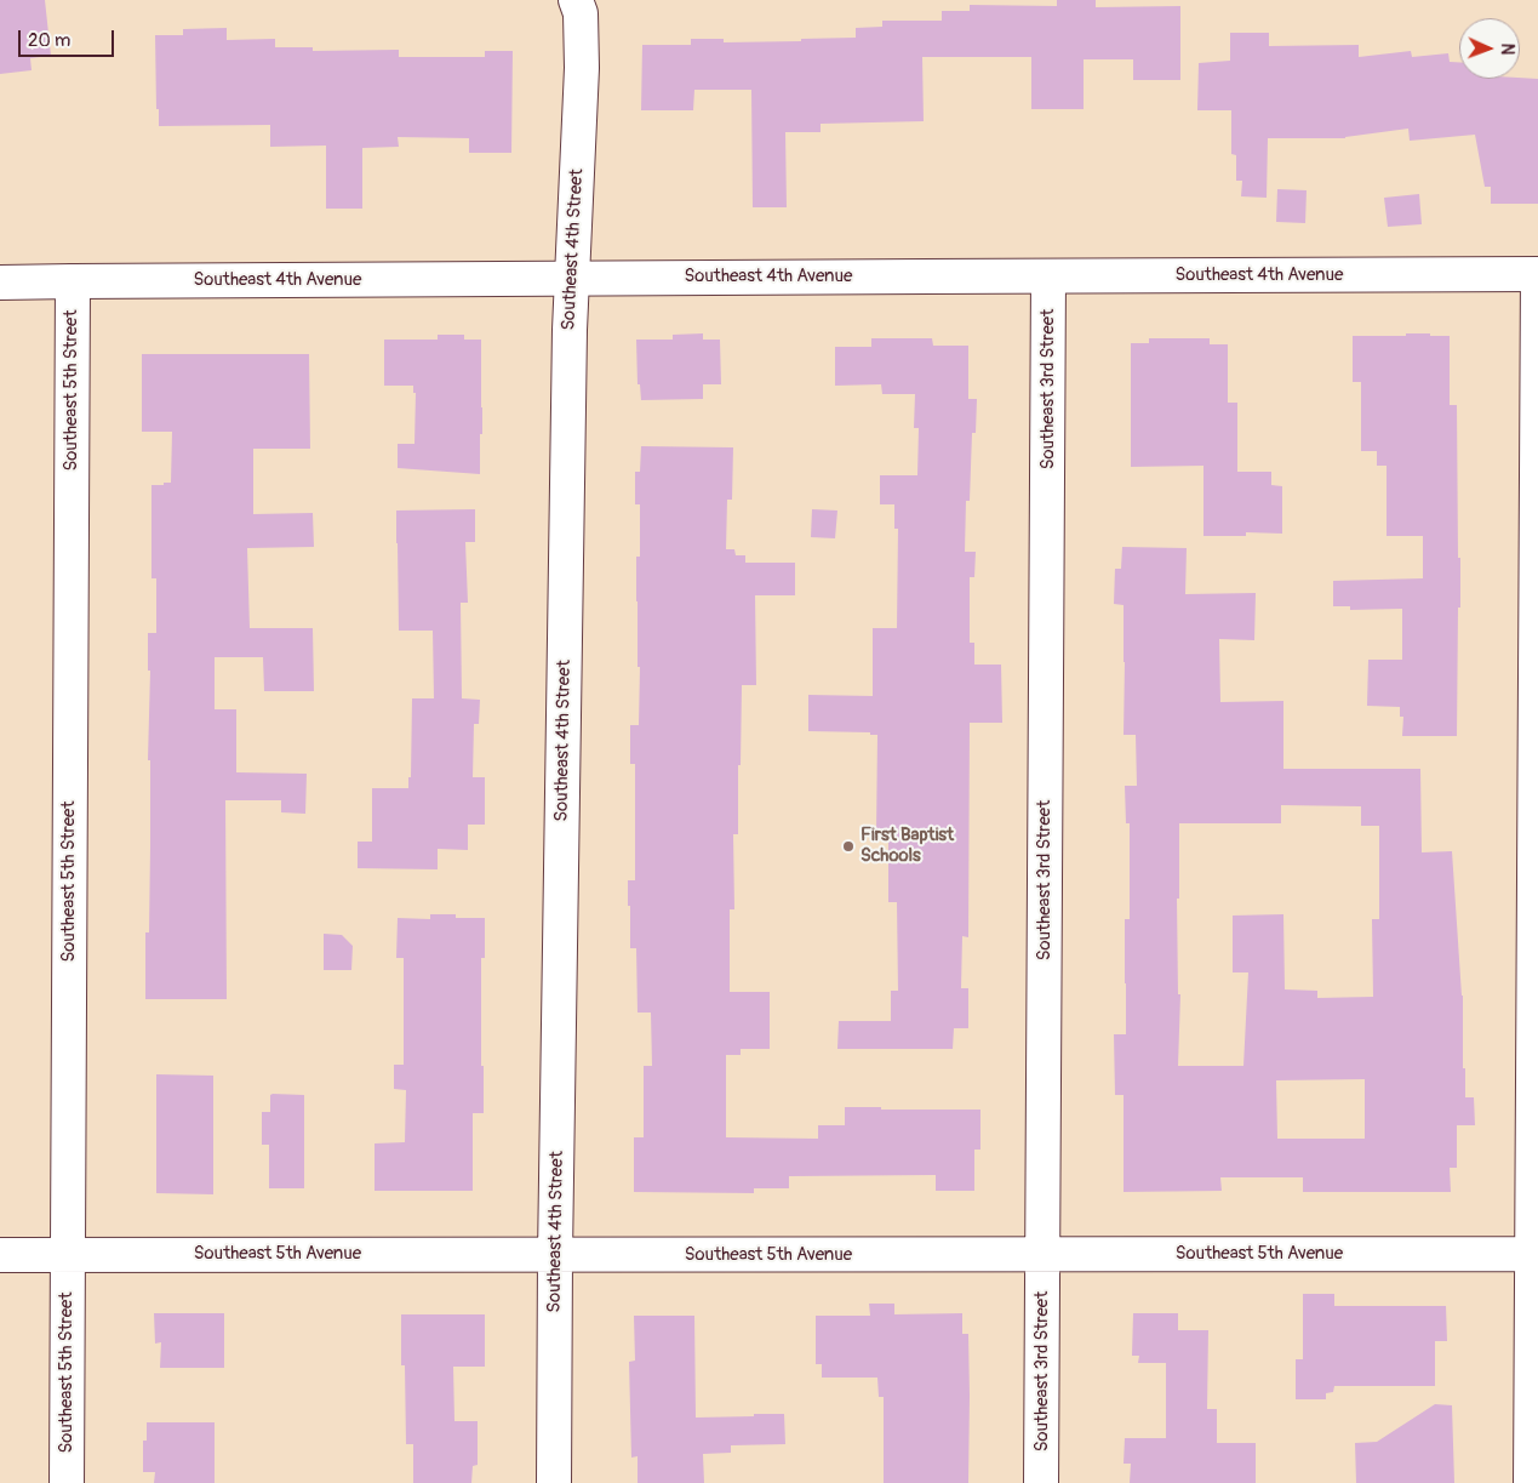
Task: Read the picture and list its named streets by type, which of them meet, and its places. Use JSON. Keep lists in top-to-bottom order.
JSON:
{
  "streets": {
    "street": [
      "Southeast 4th Street",
      "Southeast 4th Avenue",
      "Southeast 3rd Street",
      "Southeast 5th Street",
      "Southeast 5th Avenue"
    ]
  },
  "crossings": [
    ["Southeast 4th Street", "Southeast 4th Avenue"],
    ["Southeast 4th Street", "Southeast 5th Avenue"],
    ["Southeast 4th Avenue", "Southeast 3rd Street"],
    ["Southeast 4th Avenue", "Southeast 5th Street"],
    ["Southeast 3rd Street", "Southeast 5th Avenue"],
    ["Southeast 5th Street", "Southeast 5th Avenue"]
  ],
  "places": ["First Baptist Schools"],
  "scale_bar": "20 m",
  "north": "right"
}
